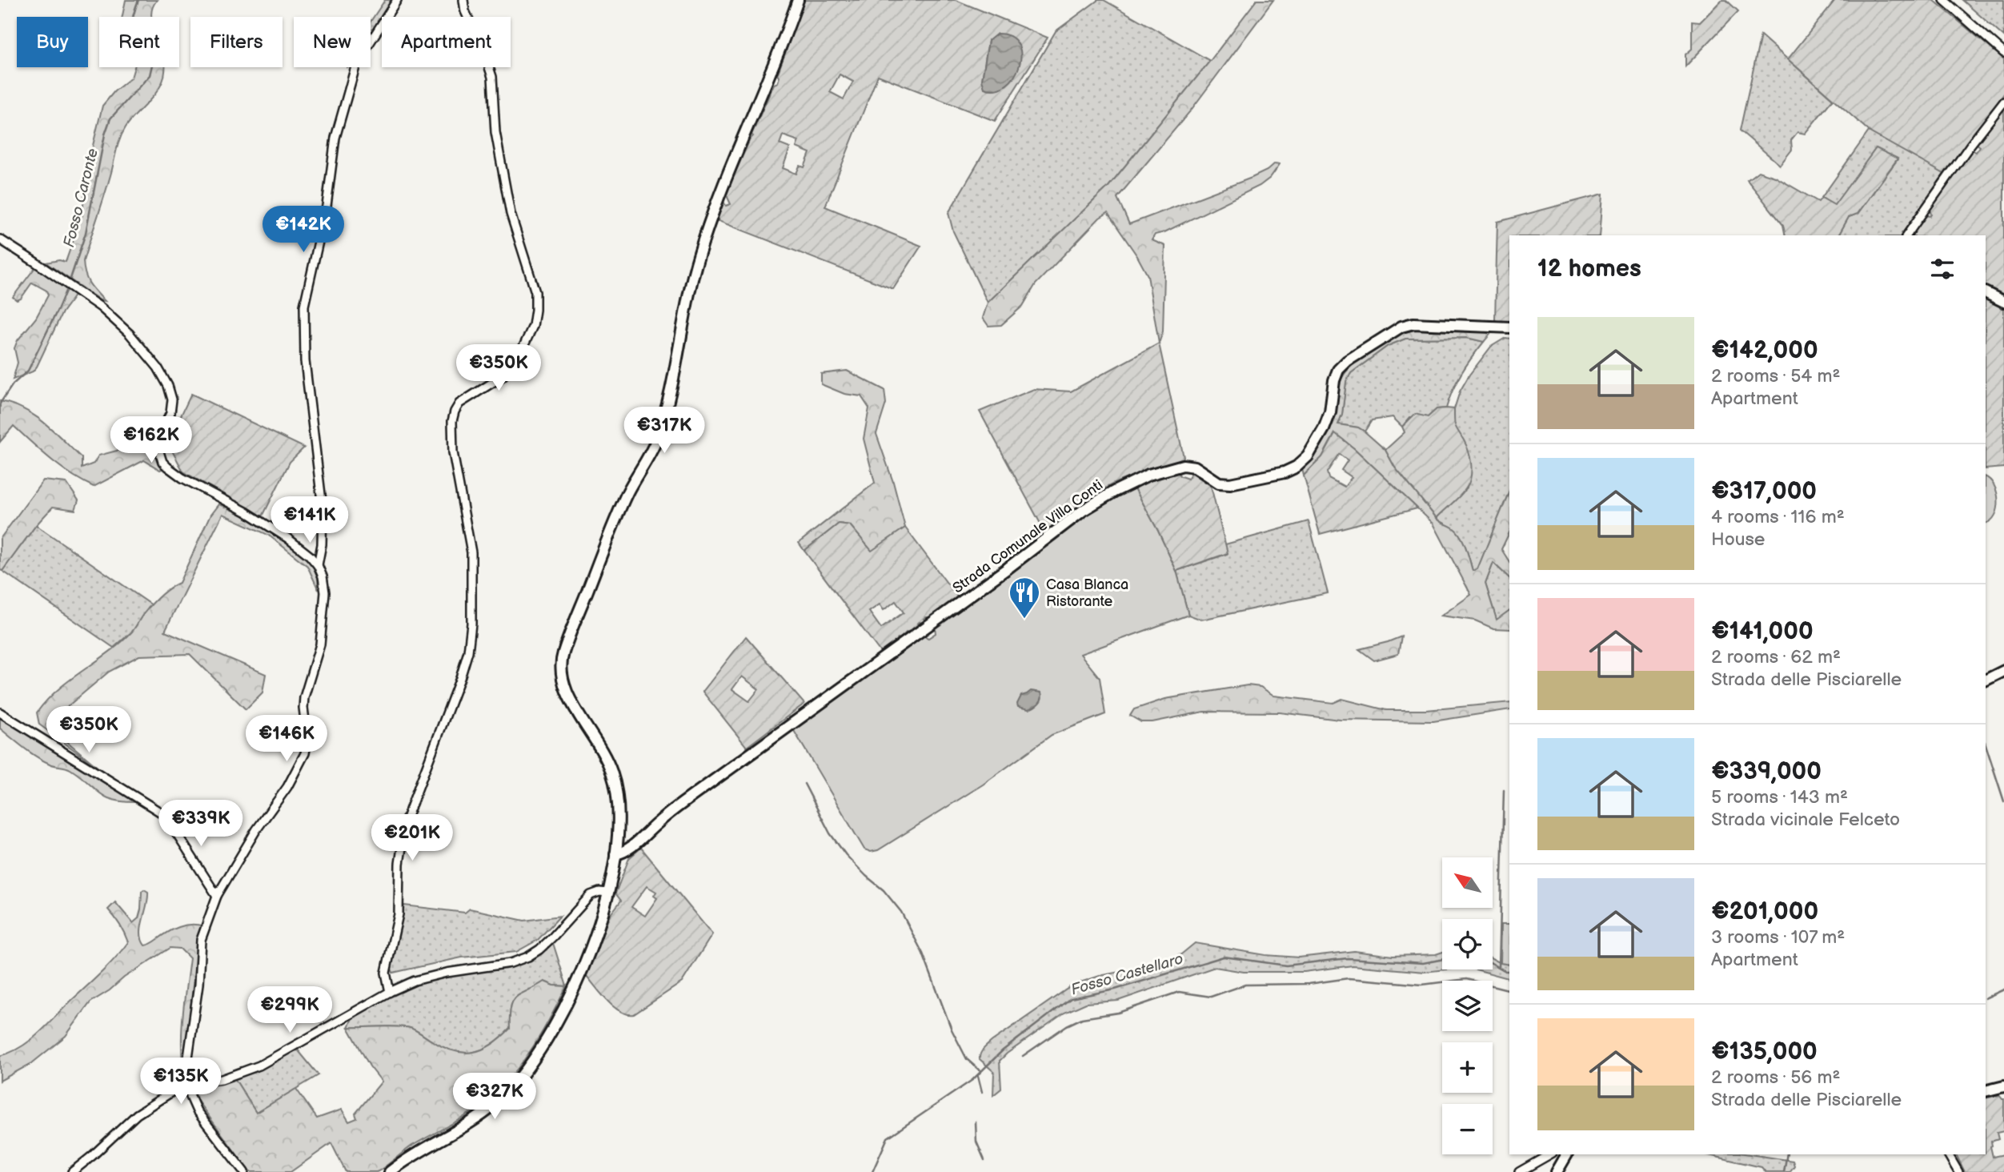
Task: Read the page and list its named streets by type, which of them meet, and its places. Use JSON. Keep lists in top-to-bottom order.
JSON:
{
  "streets": {
    "main road": ["Strada Comunale Villa Conti"]
  },
  "water": ["Fosso Caronte", "Fosso Castellaro"],
  "places": {
    "restaurant": ["Casa Blanca Ristorante"]
  },
  "north": "top left",
  "page": {
    "chip": [
      "Buy",
      "Rent",
      "Filters",
      "New",
      "Apartment"
    ],
    "price": [
      "€142K",
      "€350K",
      "€317K",
      "€162K",
      "€141K",
      "€350K",
      "€146K",
      "€339K",
      "€201K",
      "€299K",
      "€135K",
      "€327K"
    ],
    "heading": "12 homes",
    "list": [
      {
        "name": "€142,000",
        "note": "2 rooms · 54 m² · Apartment"
      },
      {
        "name": "€317,000",
        "note": "4 rooms · 116 m² · House"
      },
      {
        "name": "€141,000",
        "note": "2 rooms · 62 m² · Strada delle Pisciarelle"
      },
      {
        "name": "€339,000",
        "note": "5 rooms · 143 m² · Strada vicinale Felceto"
      },
      {
        "name": "€201,000",
        "note": "3 rooms · 107 m² · Apartment"
      },
      {
        "name": "€135,000",
        "note": "2 rooms · 56 m² · Strada delle Pisciarelle"
      }
    ],
    "map_buttons": ["+", "−"]
  }
}
